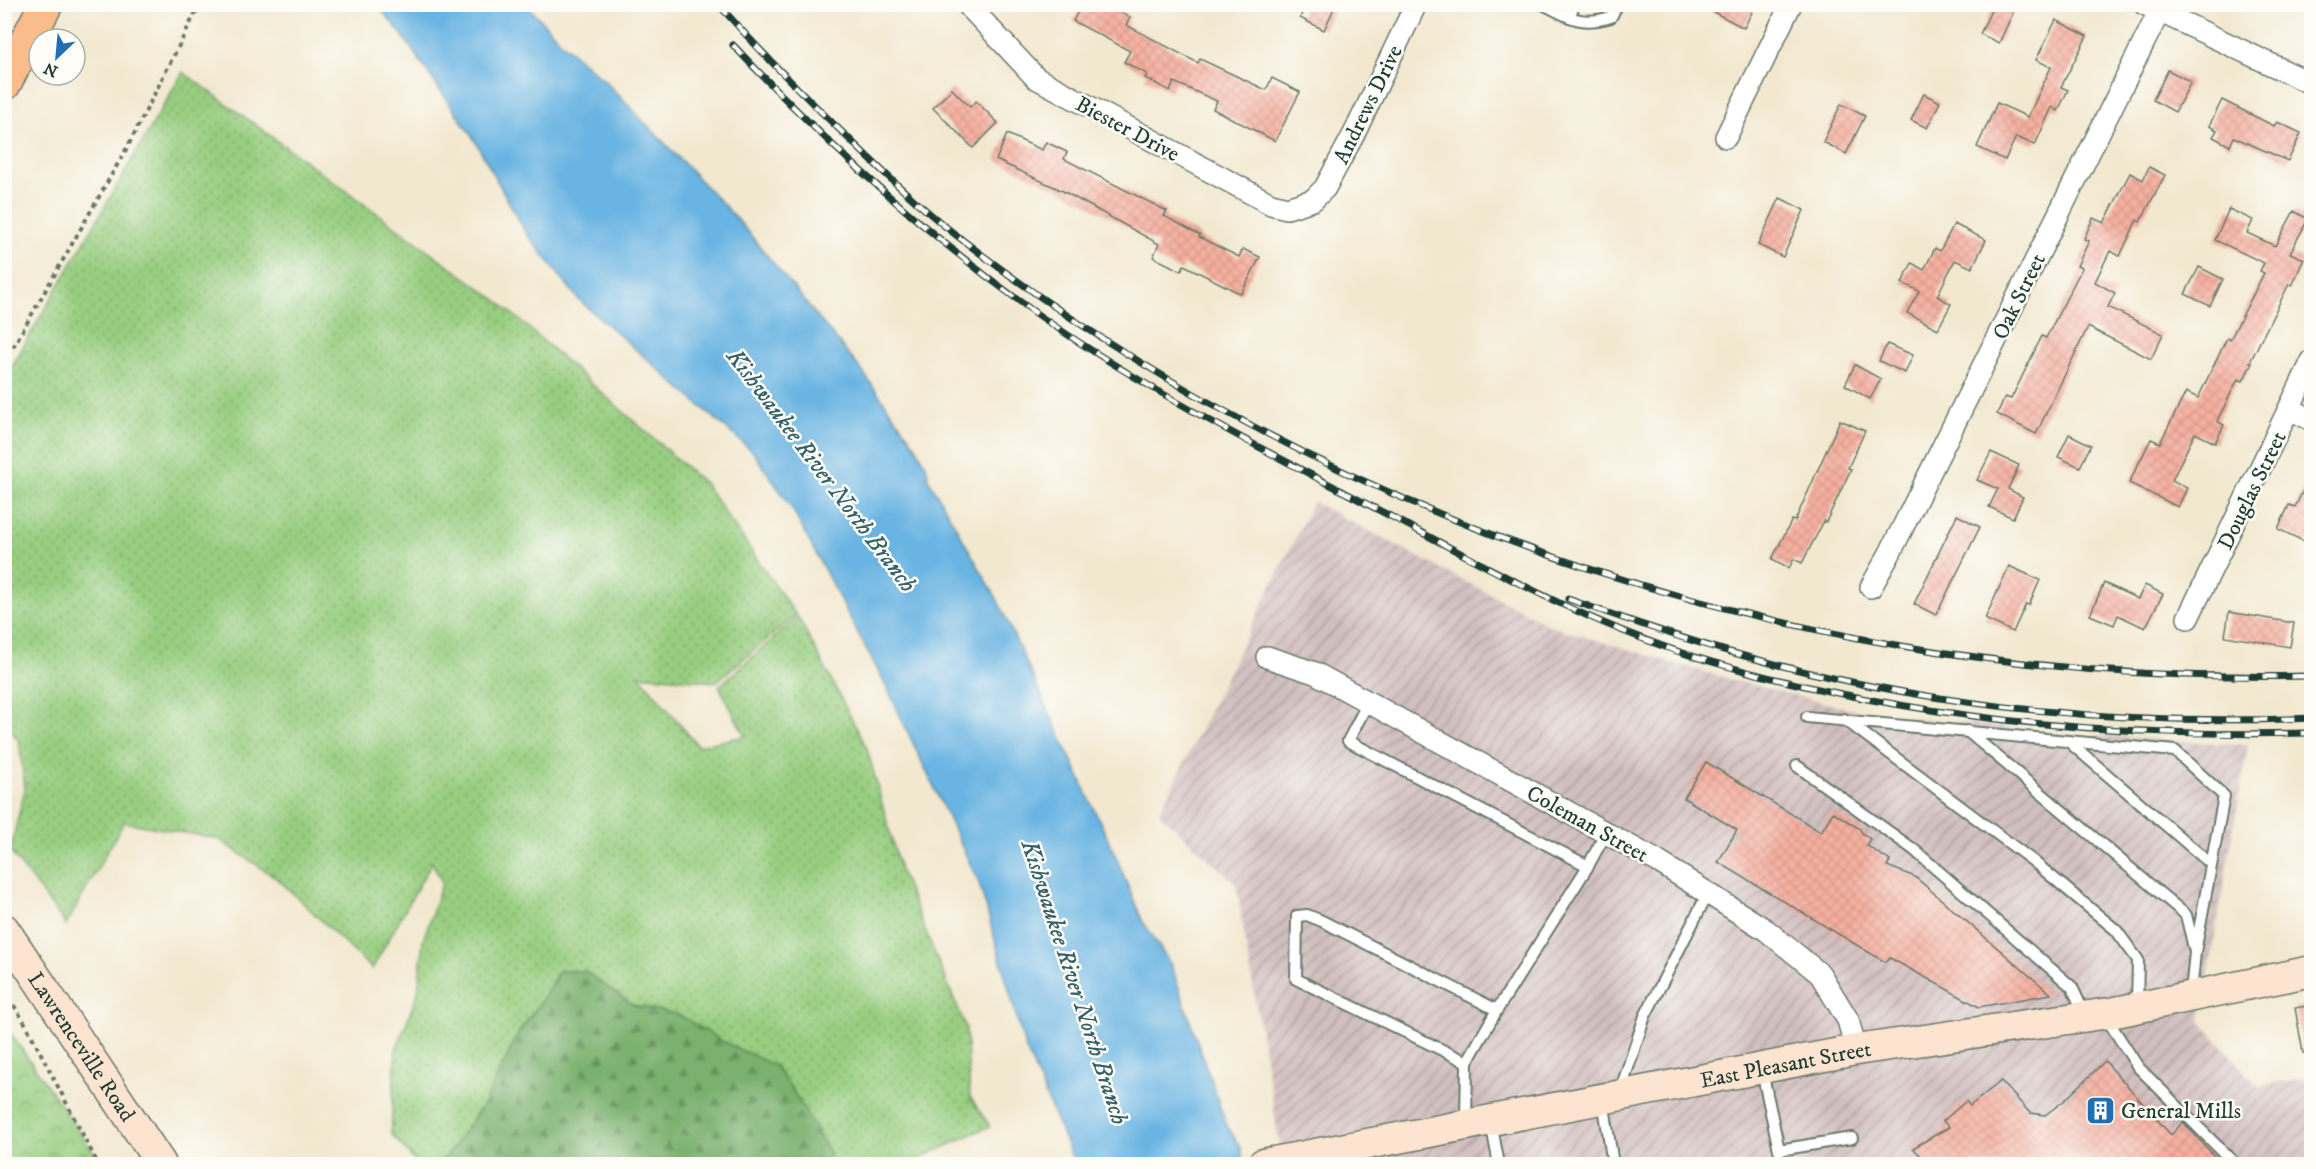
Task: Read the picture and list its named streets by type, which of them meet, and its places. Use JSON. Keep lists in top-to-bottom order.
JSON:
{
  "streets": {
    "main road": ["Lawrenceville Road", "East Pleasant Street"],
    "street": [
      "Andrews Drive",
      "Biester Drive",
      "Oak Street",
      "Douglas Street",
      "Coleman Street"
    ]
  },
  "crossings": [
    ["Andrews Drive", "Biester Drive"],
    ["Coleman Street", "East Pleasant Street"]
  ],
  "water": ["Kishwaukee River North Branch"],
  "places": {
    "building": ["General Mills"]
  },
  "north": "bottom left"
}
